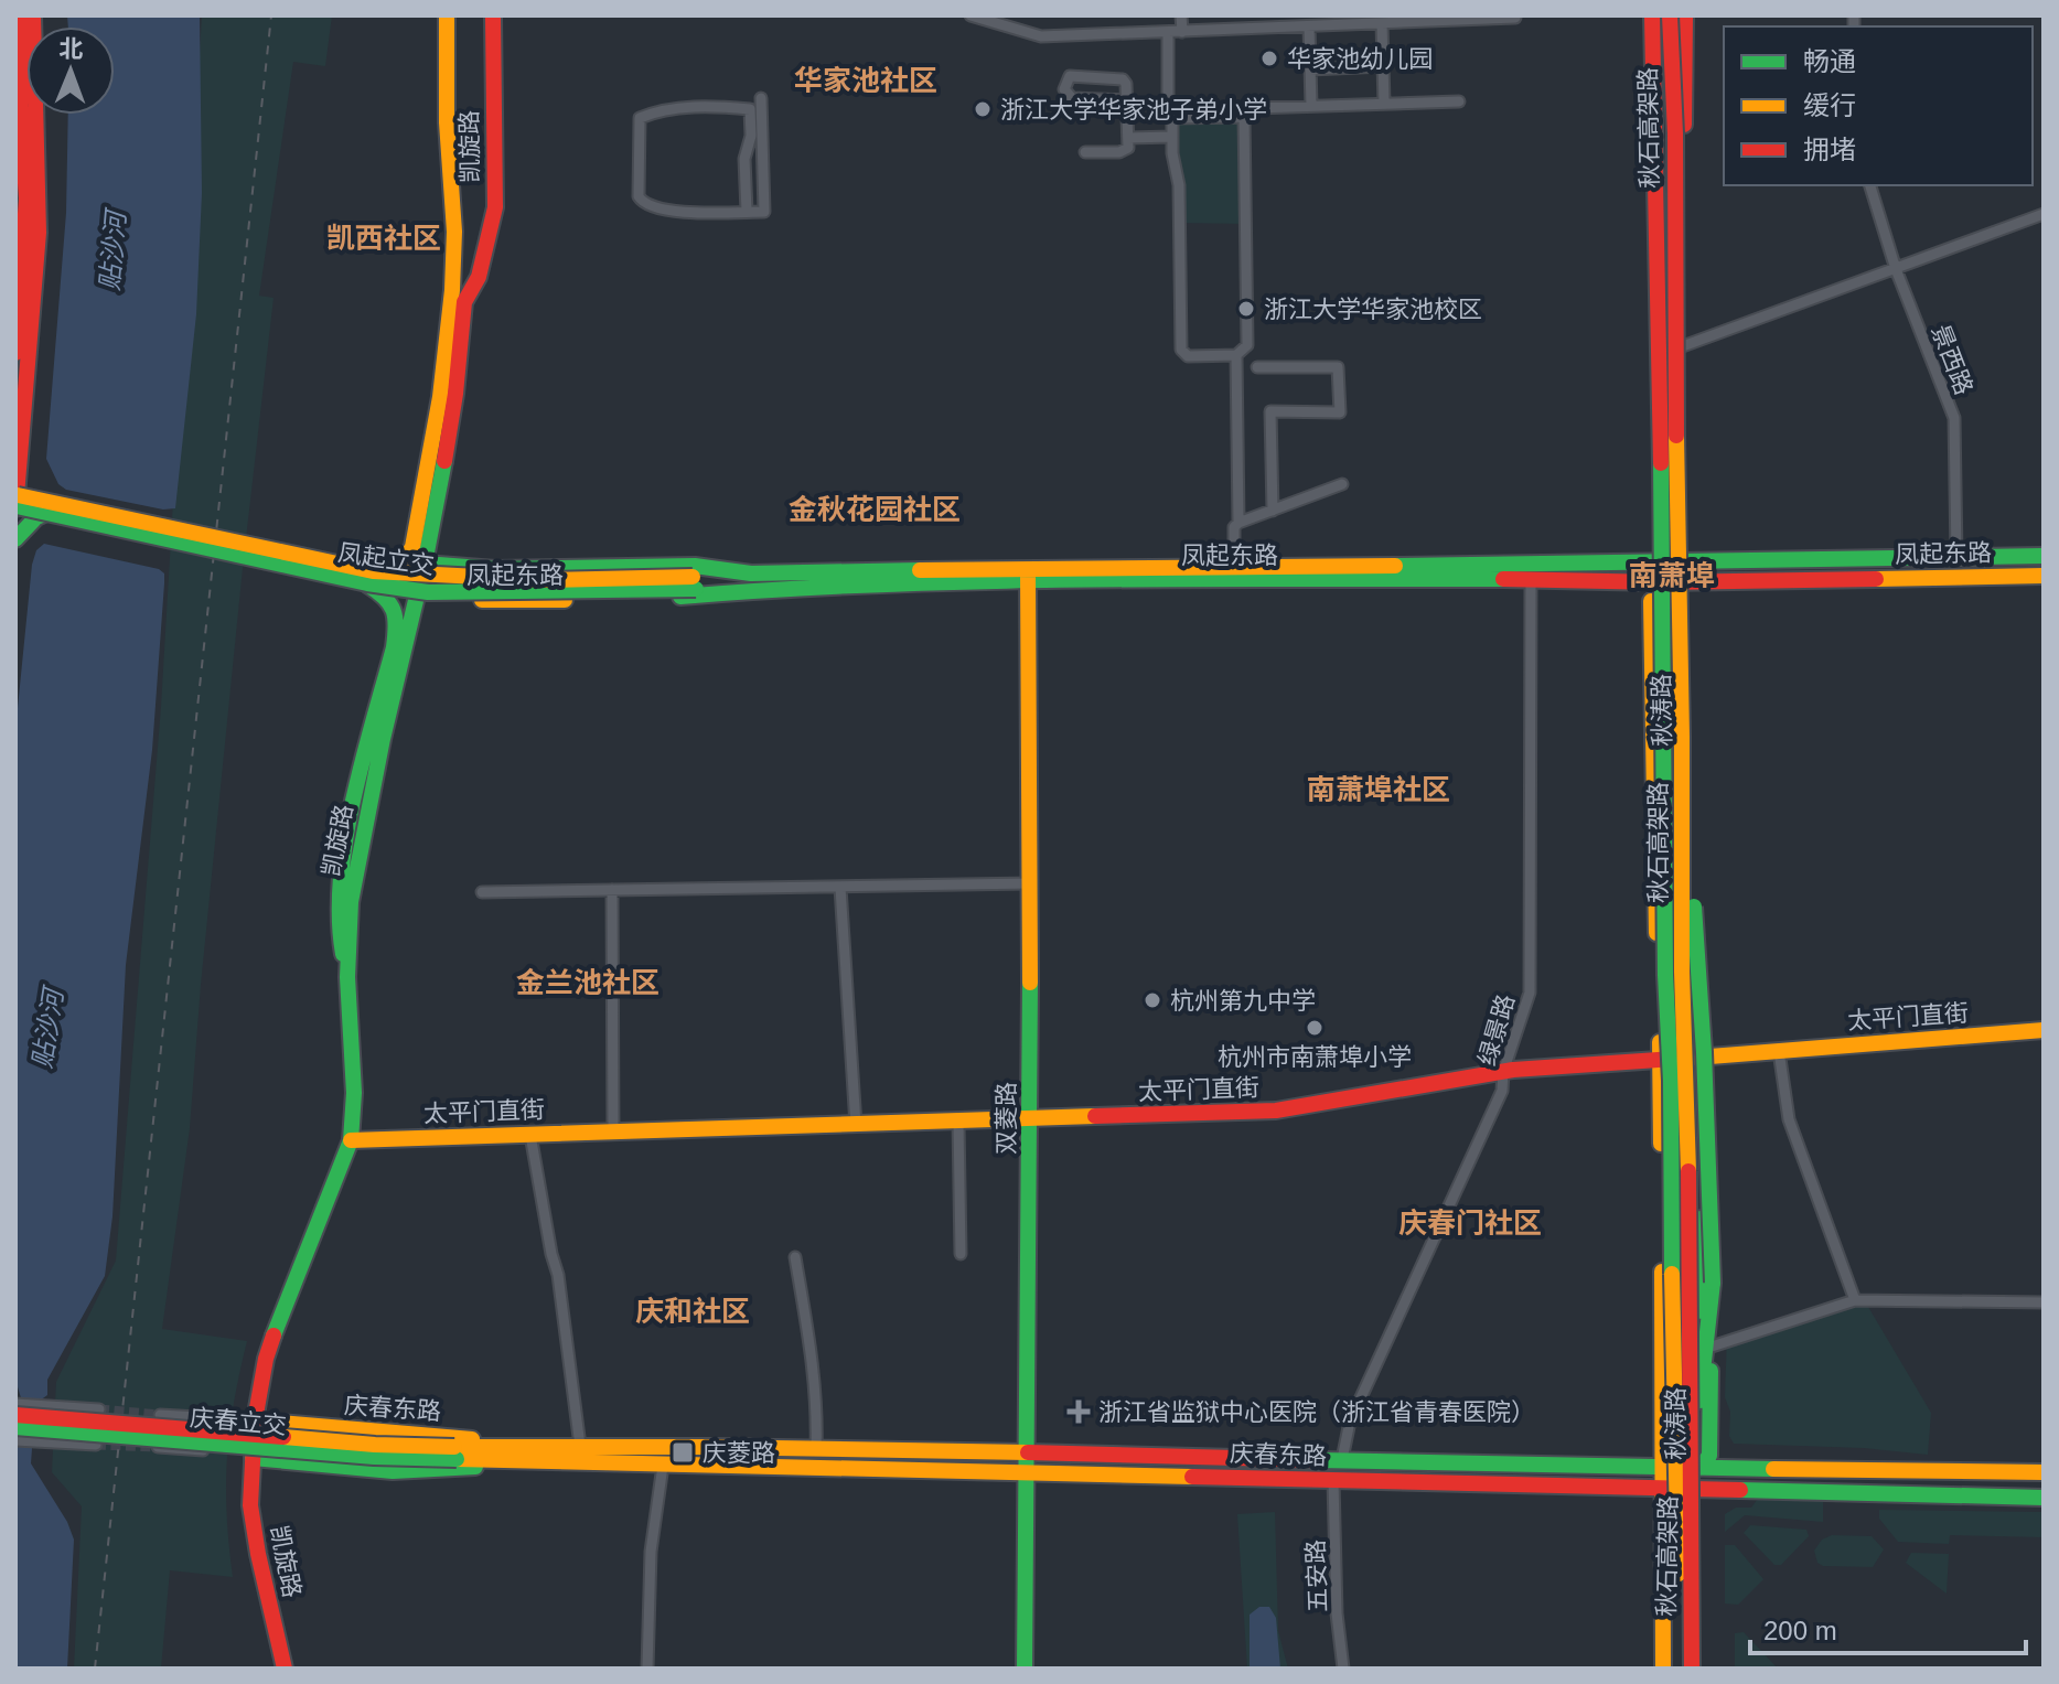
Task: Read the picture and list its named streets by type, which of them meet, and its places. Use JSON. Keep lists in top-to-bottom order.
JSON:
{
  "streets": {
    "main road": [
      "秋石高架路",
      "凯旋路",
      "凤起东路",
      "凤起立交",
      "秋涛路",
      "太平门直街",
      "双菱路",
      "庆春东路",
      "庆春立交"
    ],
    "street": ["景西路", "绿景路", "五安路"]
  },
  "crossings": [
    ["凯旋路", "凤起东路"],
    ["凯旋路", "太平门直街"],
    ["凯旋路", "庆春东路"],
    ["景西路", "凤起东路"],
    ["凤起东路", "凤起立交"],
    ["凤起东路", "秋涛路"],
    ["凤起东路", "绿景路"],
    ["凤起东路", "双菱路"],
    ["秋涛路", "太平门直街"],
    ["秋涛路", "庆春东路"],
    ["太平门直街", "绿景路"],
    ["太平门直街", "双菱路"],
    ["绿景路", "庆春东路"],
    ["双菱路", "庆春东路"],
    ["庆春东路", "庆春立交"],
    ["庆春东路", "五安路"]
  ],
  "districts": [
    "华家池社区",
    "凯西社区",
    "金秋花园社区",
    "南萧埠",
    "南萧埠社区",
    "金兰池社区",
    "庆春门社区",
    "庆和社区"
  ],
  "water": ["贴沙河"],
  "places": {
    "other": [
      "华家池幼儿园",
      "浙江大学华家池子弟小学",
      "浙江大学华家池校区",
      "杭州第九中学",
      "杭州市南萧埠小学"
    ],
    "health": ["浙江省监狱中心医院（浙江省青春医院）"],
    "transit": ["庆菱路"]
  },
  "legend": ["畅通", "缓行", "拥堵"],
  "scale_bar": "200 m",
  "north": "top"
}
